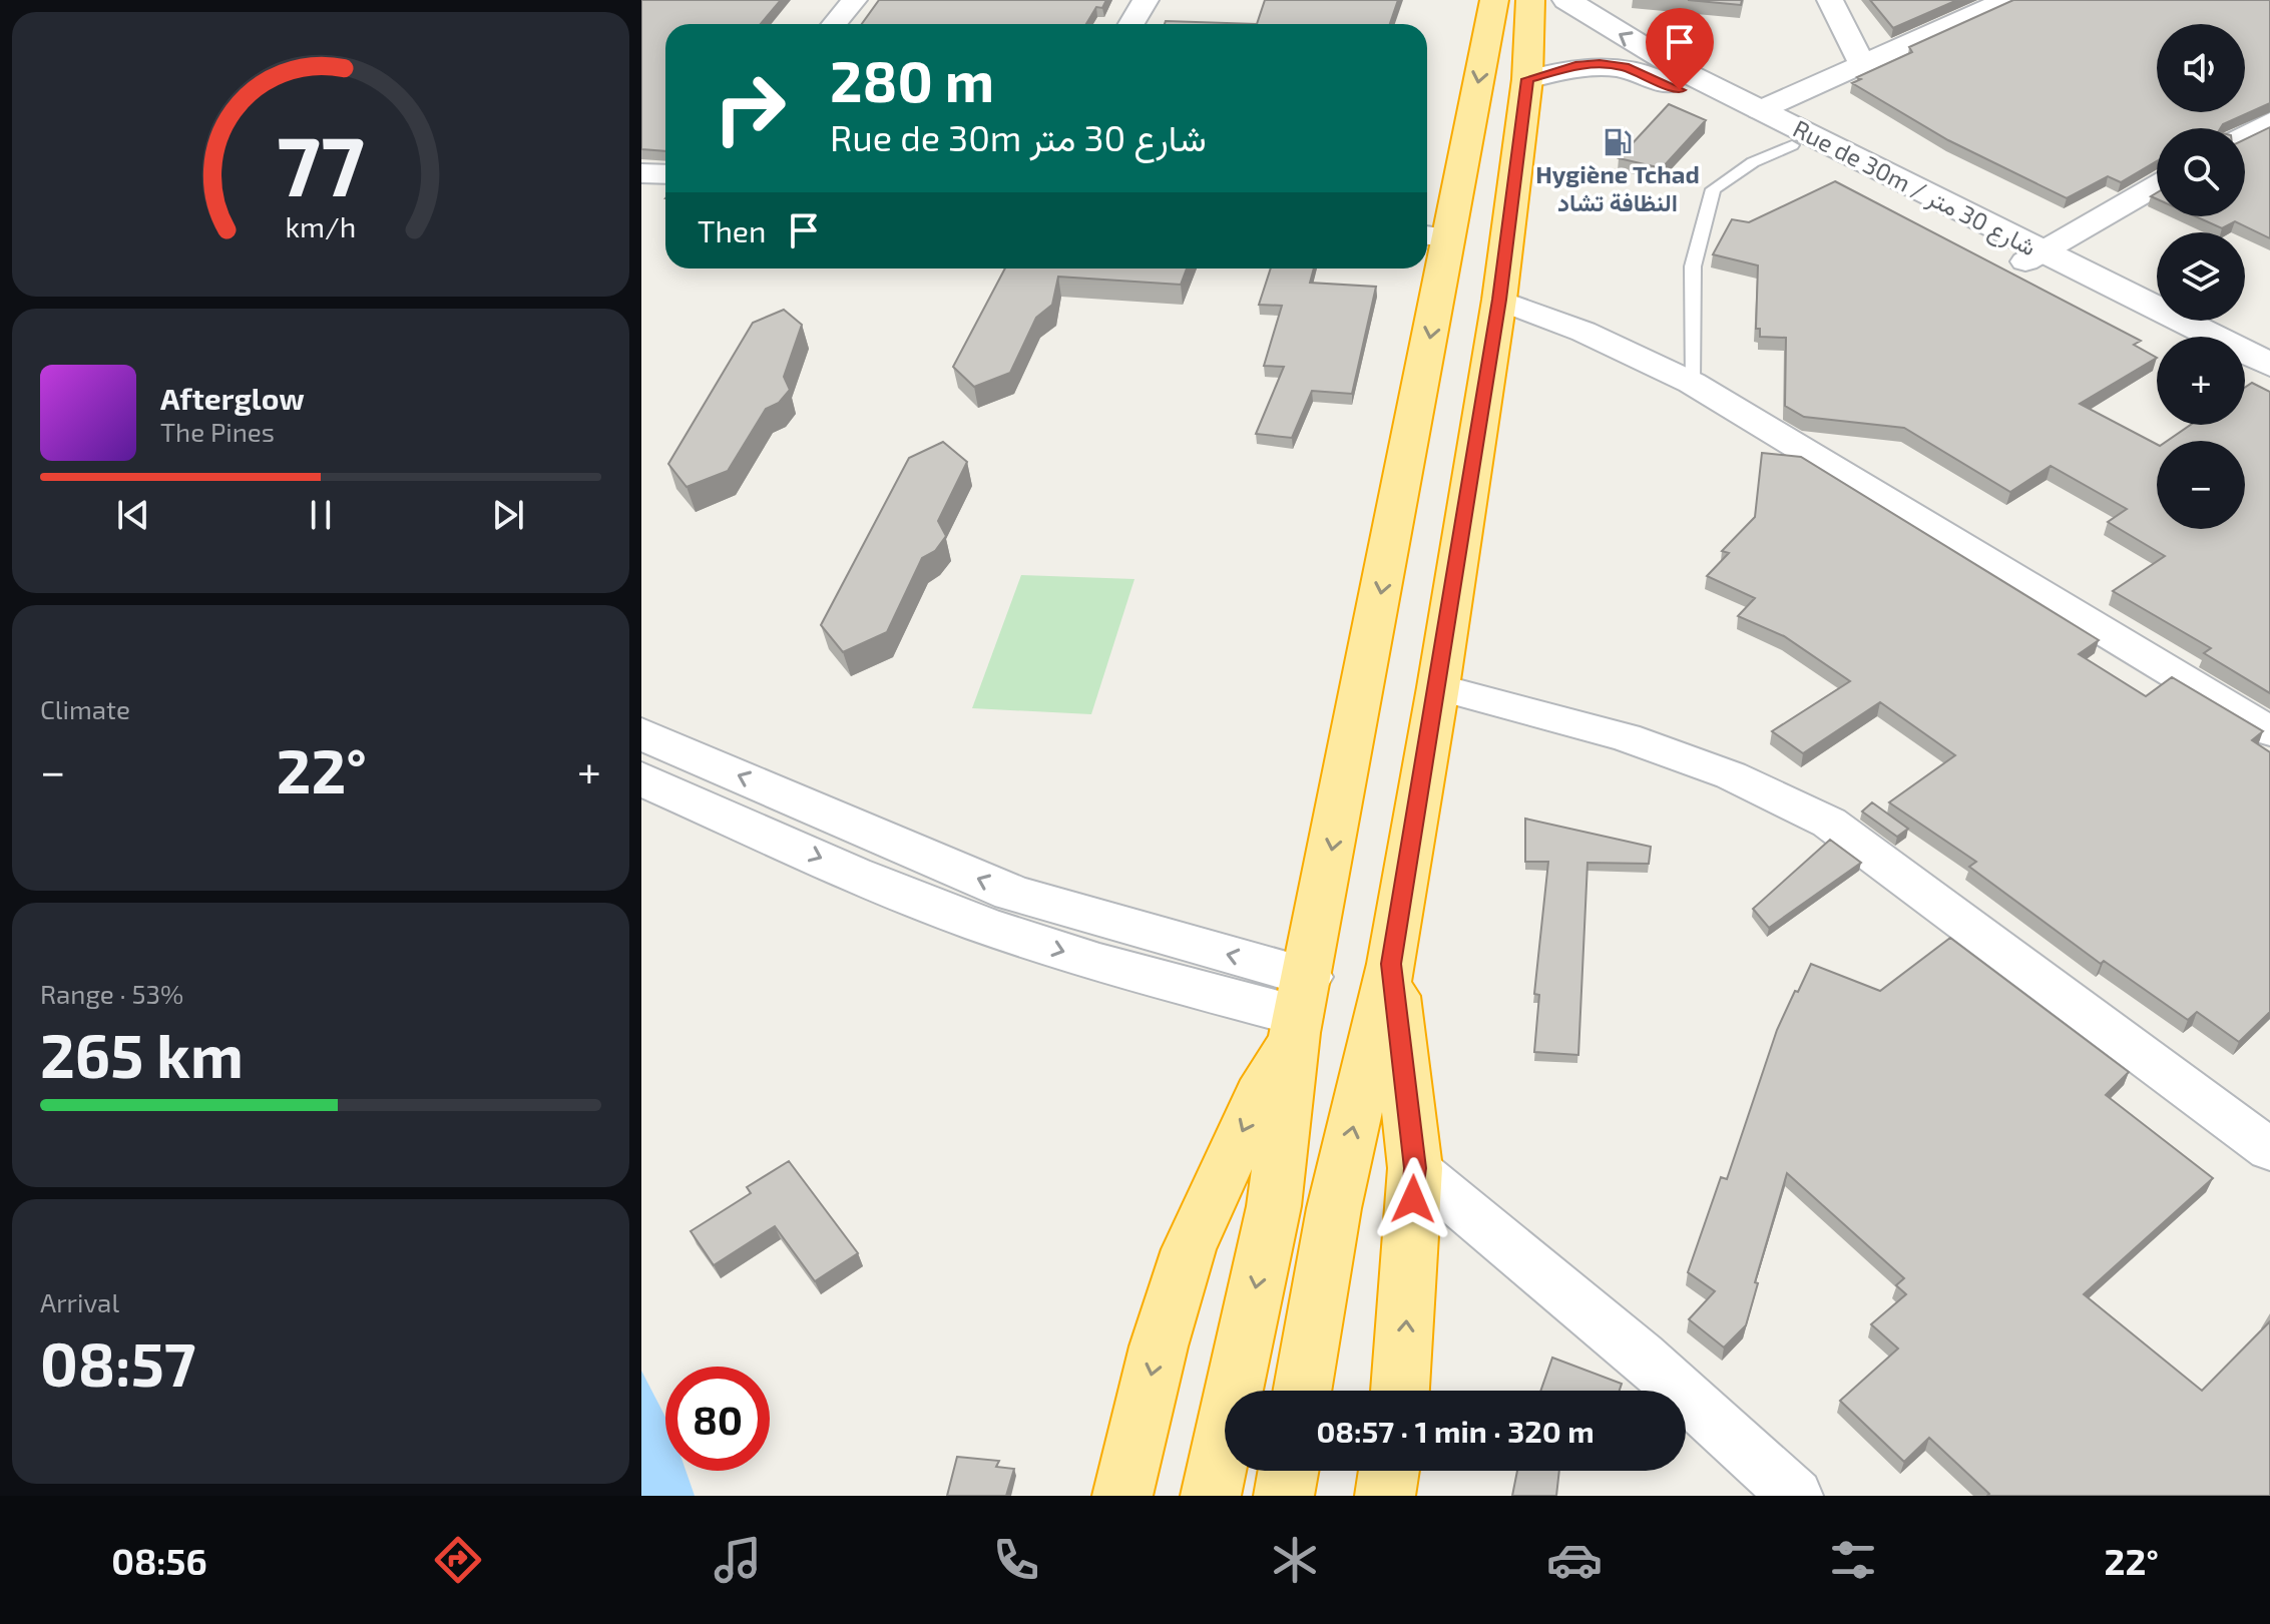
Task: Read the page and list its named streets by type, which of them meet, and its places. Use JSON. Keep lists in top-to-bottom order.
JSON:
{
  "streets": {
    "street": ["Rue de 30m / شارع 30 متر"]
  },
  "places": {
    "fuel station": ["Hygiène Tchad النظافة تشاد"]
  },
  "page": {
    "map_buttons": ["+", "−"],
    "turn": ["280 m", "Rue de 30m شارع 30 متر"],
    "then": "Then",
    "song": ["Afterglow", "The Pines"],
    "tile": [
      "Climate",
      ["Range · 53%", "265 km"],
      ["Arrival", "08:57"]
    ],
    "heat": ["−", "22°", "+"],
    "limit": "80",
    "trip": "08:57 · 1 min · 320 m",
    "tabs": ["08:56", "22°"],
    "gauge": ["77", "km/h"]
  }
}
